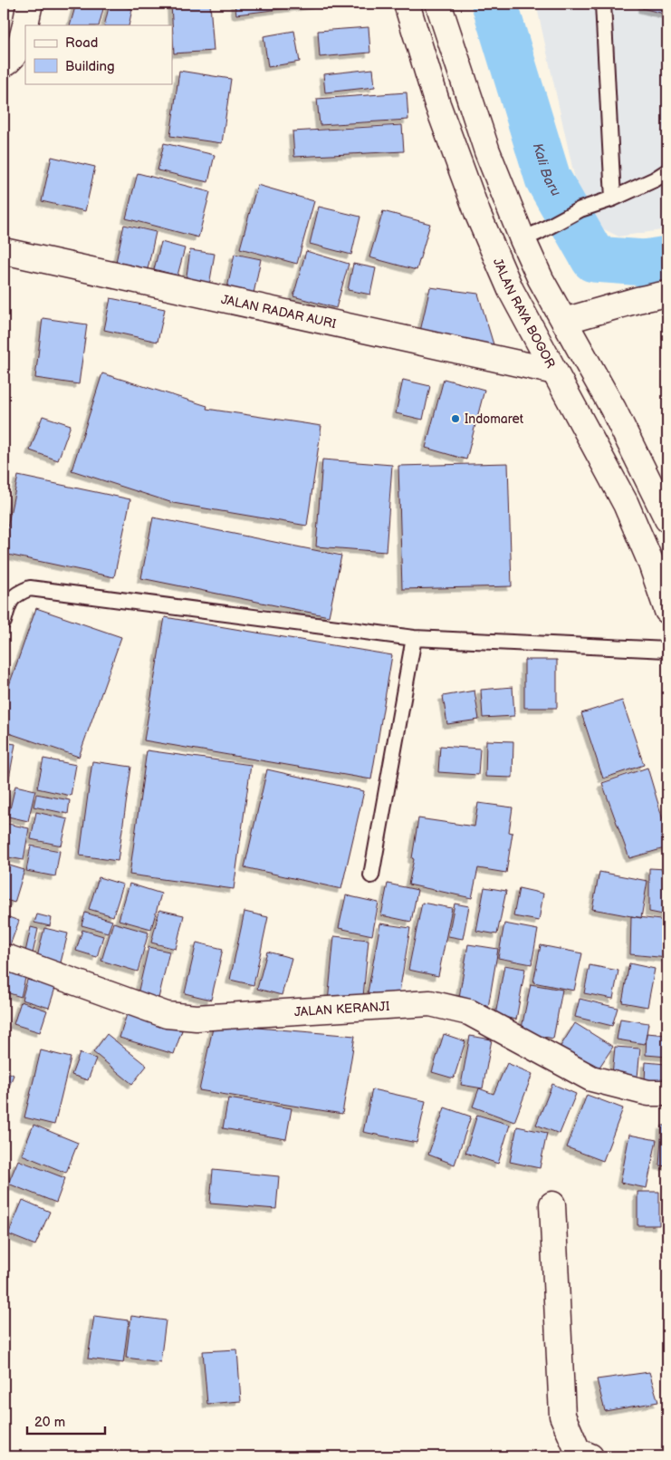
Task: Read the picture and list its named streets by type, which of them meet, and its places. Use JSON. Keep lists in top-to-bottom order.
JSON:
{
  "streets": {
    "main road": ["JALAN RADAR AURI", "JALAN RAYA BOGOR", "JALAN KERANJI"]
  },
  "crossings": [
    ["JALAN RADAR AURI", "JALAN RAYA BOGOR"]
  ],
  "water": ["Kali Baru"],
  "places": ["Indomaret"],
  "legend": ["Road", "Building"],
  "scale_bar": "20 m"
}
